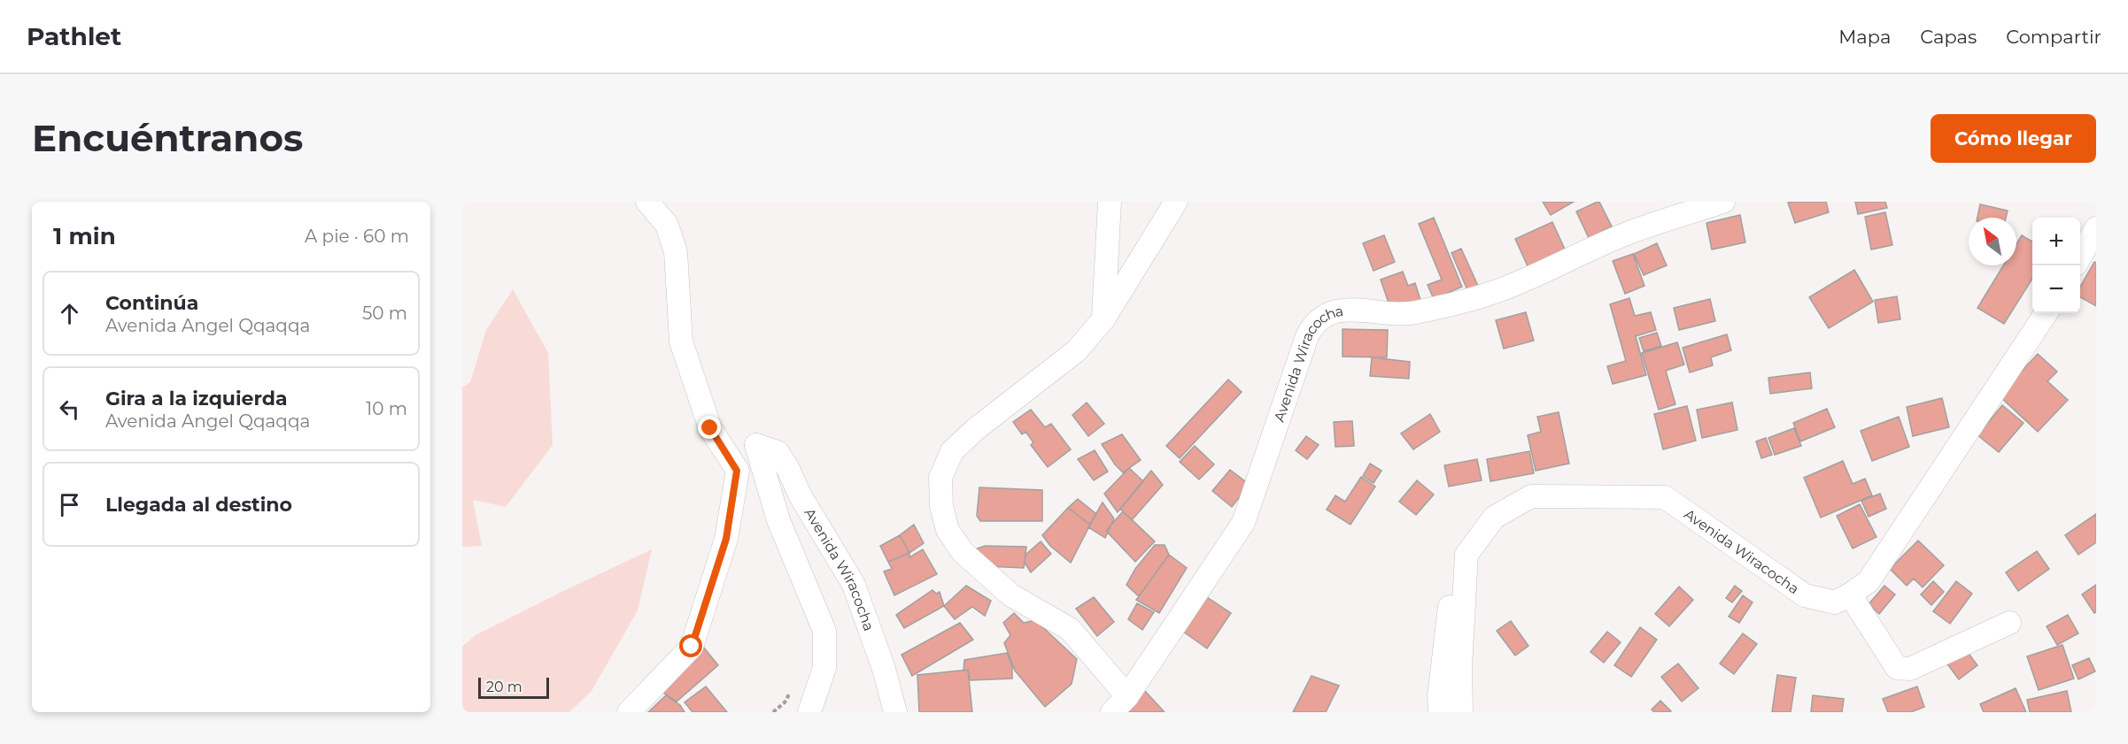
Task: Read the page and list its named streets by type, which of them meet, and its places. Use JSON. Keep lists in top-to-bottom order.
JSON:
{
  "streets": {
    "street": ["Avenida Wiracocha"]
  },
  "scale_bar": "20 m",
  "north": "top left",
  "page": {
    "header": "Pathlet",
    "nav": ["Mapa", "Capas", "Compartir"],
    "buttons": "Cómo llegar",
    "title": "Encuéntranos",
    "heading": ["1 min", "A pie · 60 m"],
    "map_buttons": ["+", "−"],
    "list": [
      ["Continúa", "Avenida Angel Qqaqqa", "50 m"],
      ["Gira a la izquierda", "Avenida Angel Qqaqqa", "10 m"],
      "Llegada al destino"
    ],
    "scale": "20 m"
  }
}
